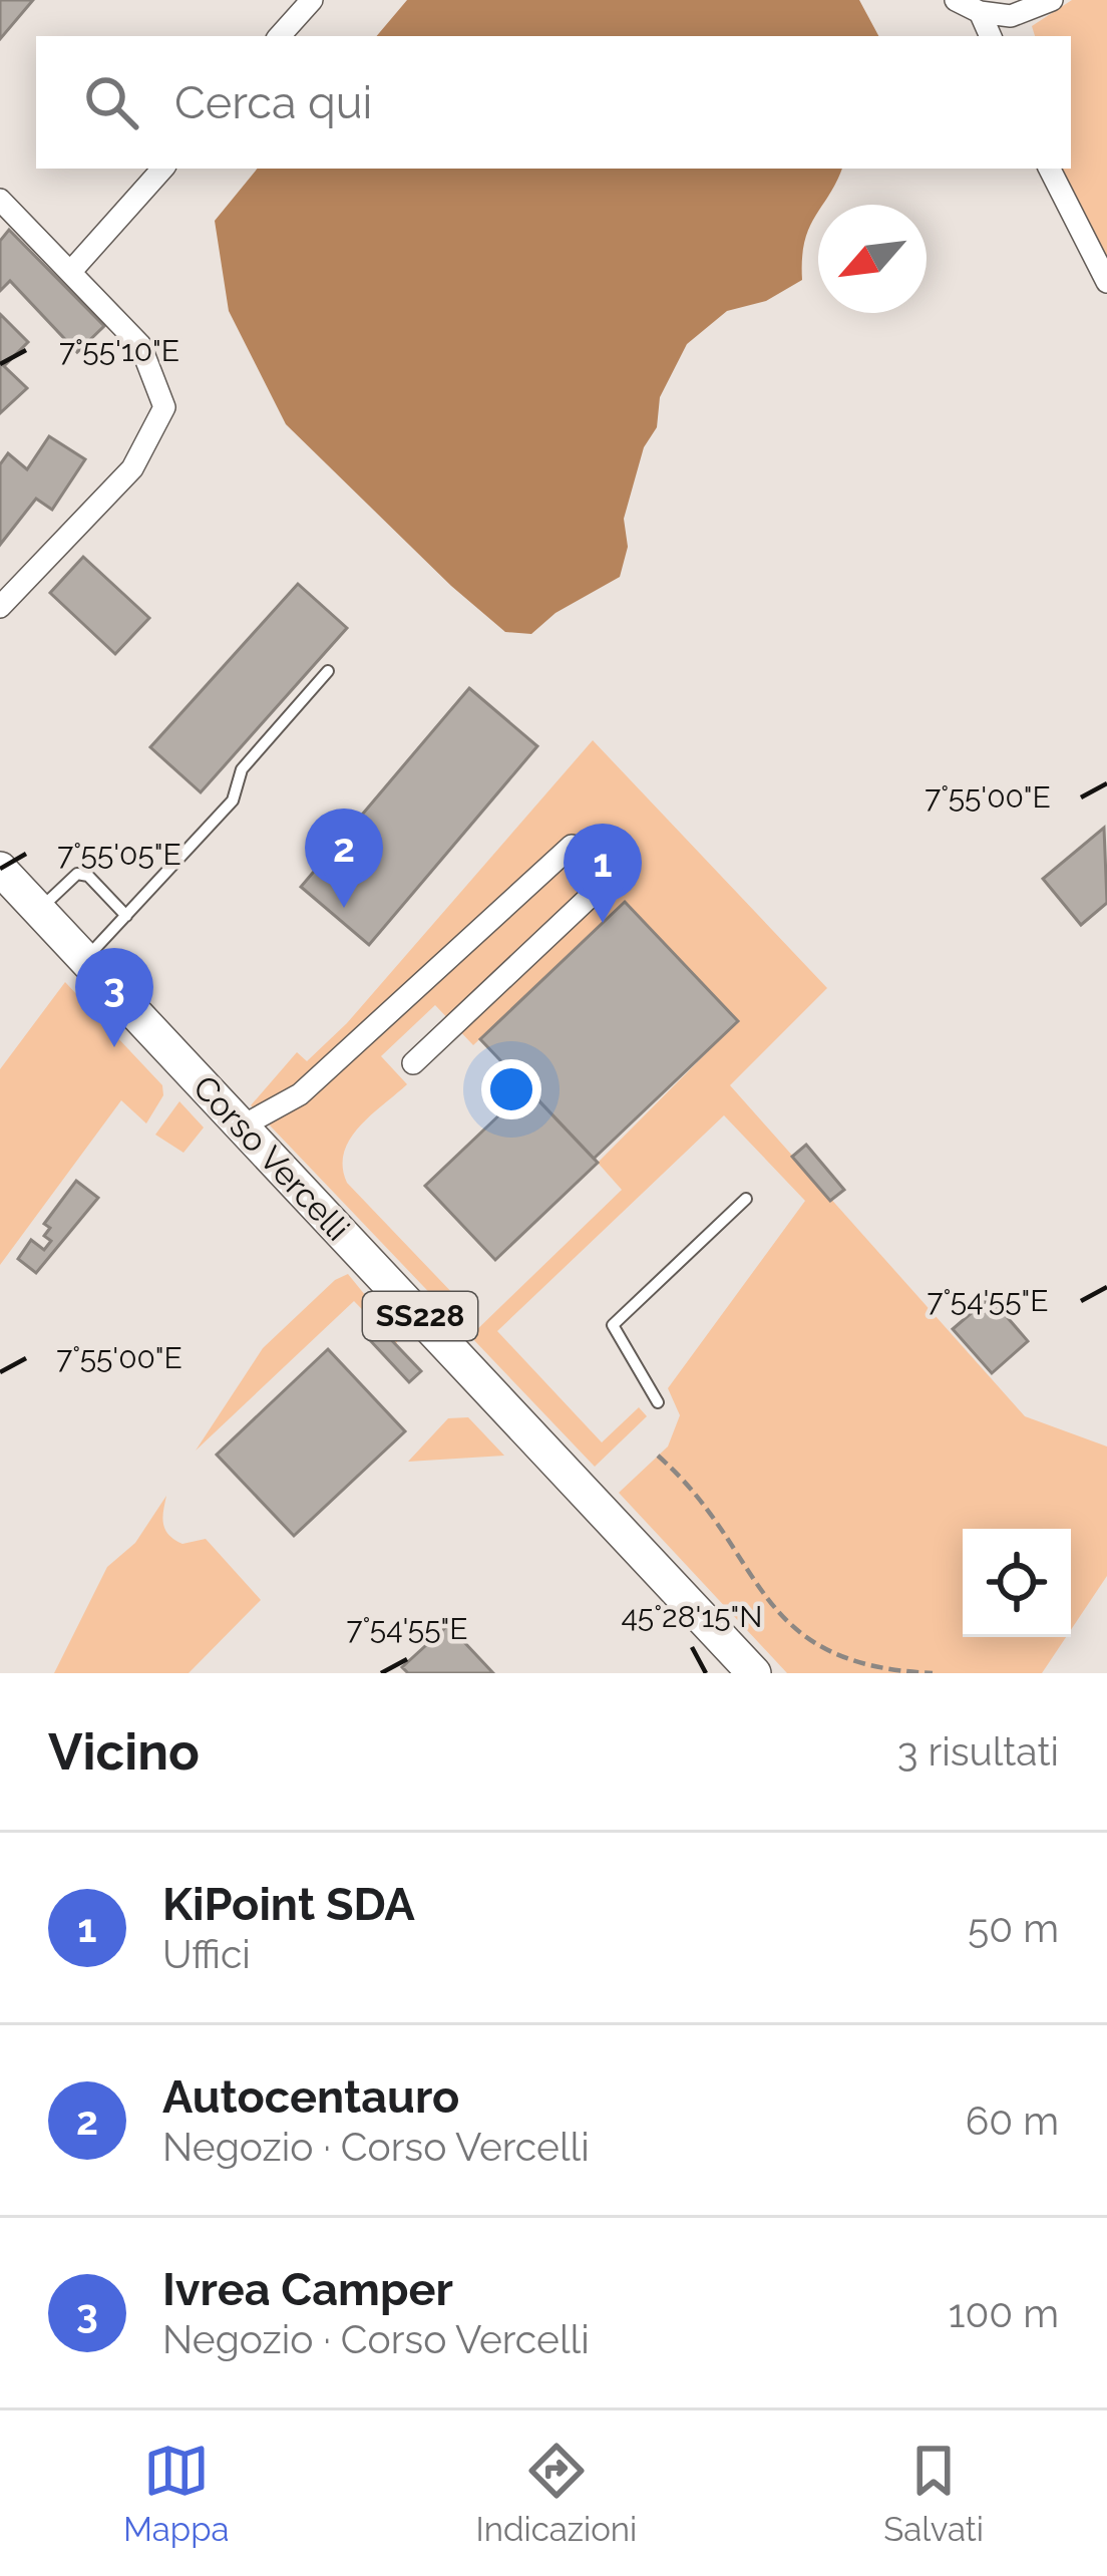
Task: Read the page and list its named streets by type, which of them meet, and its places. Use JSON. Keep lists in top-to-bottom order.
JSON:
{
  "streets": {
    "main road": ["Corso Vercelli", "SS228"]
  },
  "crossings": [
    ["Corso Vercelli", "SS228"]
  ],
  "north": "bottom left",
  "page": {
    "search": "Cerca qui",
    "pins": ["2", "1", "3"],
    "heading": ["Vicino", "3 risultati"],
    "list": [
      {
        "mark": "1",
        "name": "KiPoint SDA",
        "note": "Uffici",
        "value": "50 m"
      },
      {
        "mark": "2",
        "name": "Autocentauro",
        "note": "Negozio · Corso Vercelli",
        "value": "60 m"
      },
      {
        "mark": "3",
        "name": "Ivrea Camper",
        "note": "Negozio · Corso Vercelli",
        "value": "100 m"
      }
    ],
    "nav": ["Mappa", "Indicazioni", "Salvati"]
  },
  "coordinates": [
    "7°55'10\"E",
    "7°55'00\"E",
    "7°55'05\"E",
    "7°54'55\"E",
    "45°28'15\"N"
  ]
}
